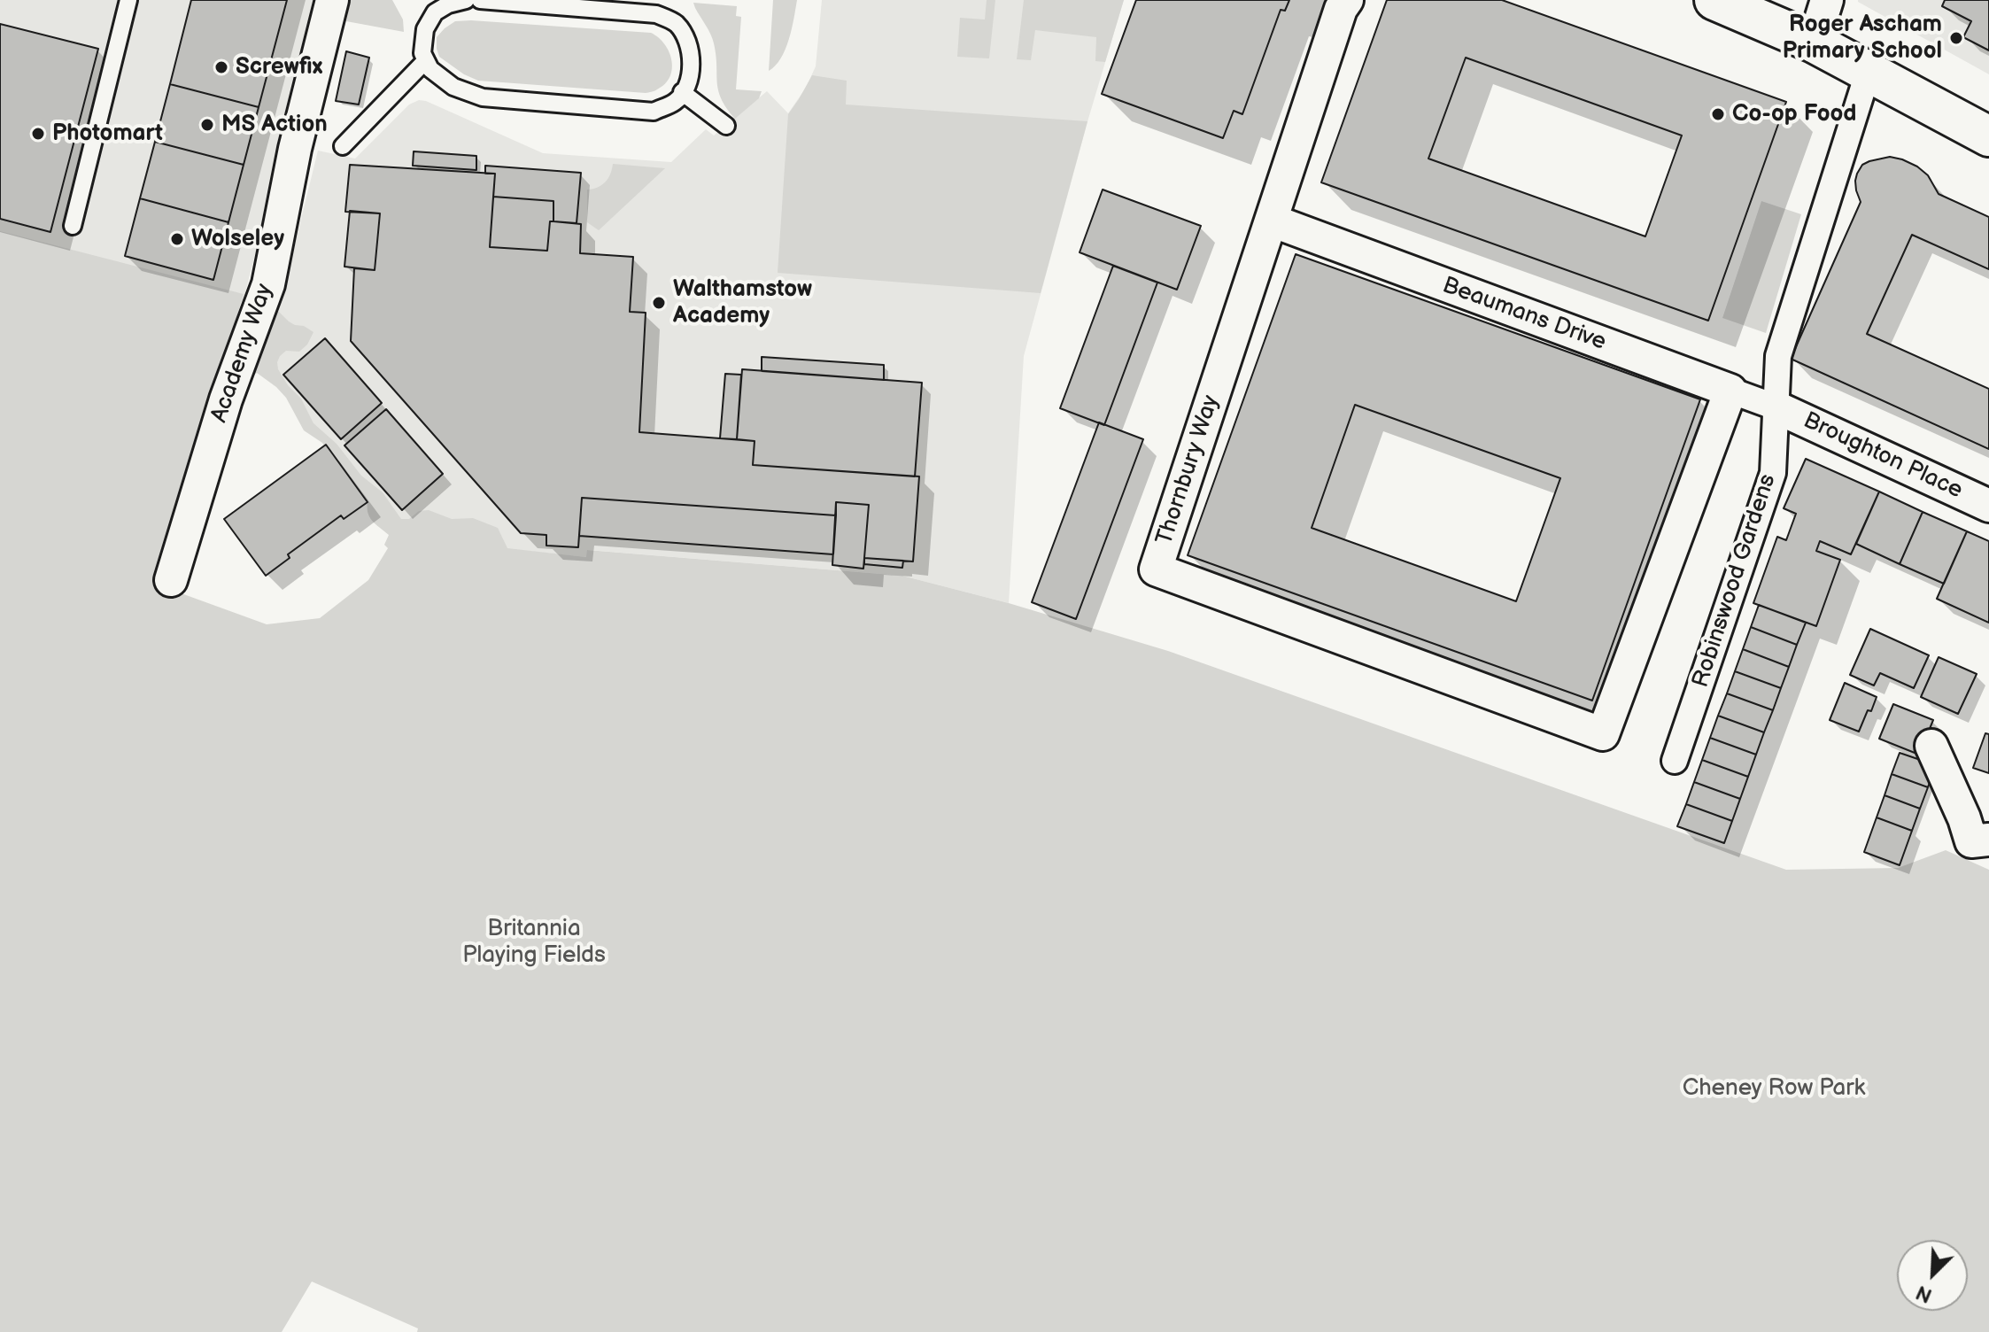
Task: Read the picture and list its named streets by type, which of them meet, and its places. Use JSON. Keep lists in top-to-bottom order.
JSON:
{
  "streets": {
    "street": [
      "Beaumans Drive",
      "Academy Way",
      "Broughton Place",
      "Thornbury Way",
      "Robinswood Gardens"
    ]
  },
  "crossings": [
    ["Beaumans Drive", "Broughton Place"],
    ["Beaumans Drive", "Thornbury Way"],
    ["Beaumans Drive", "Robinswood Gardens"],
    ["Broughton Place", "Robinswood Gardens"]
  ],
  "parks": ["Britannia Playing Fields", "Cheney Row Park"],
  "places": [
    "Roger Ascham Primary School",
    "Screwfix",
    "Co-op Food",
    "MS Action",
    "Photomart",
    "Wolseley",
    "Walthamstow Academy"
  ],
  "north": "bottom left"
}
